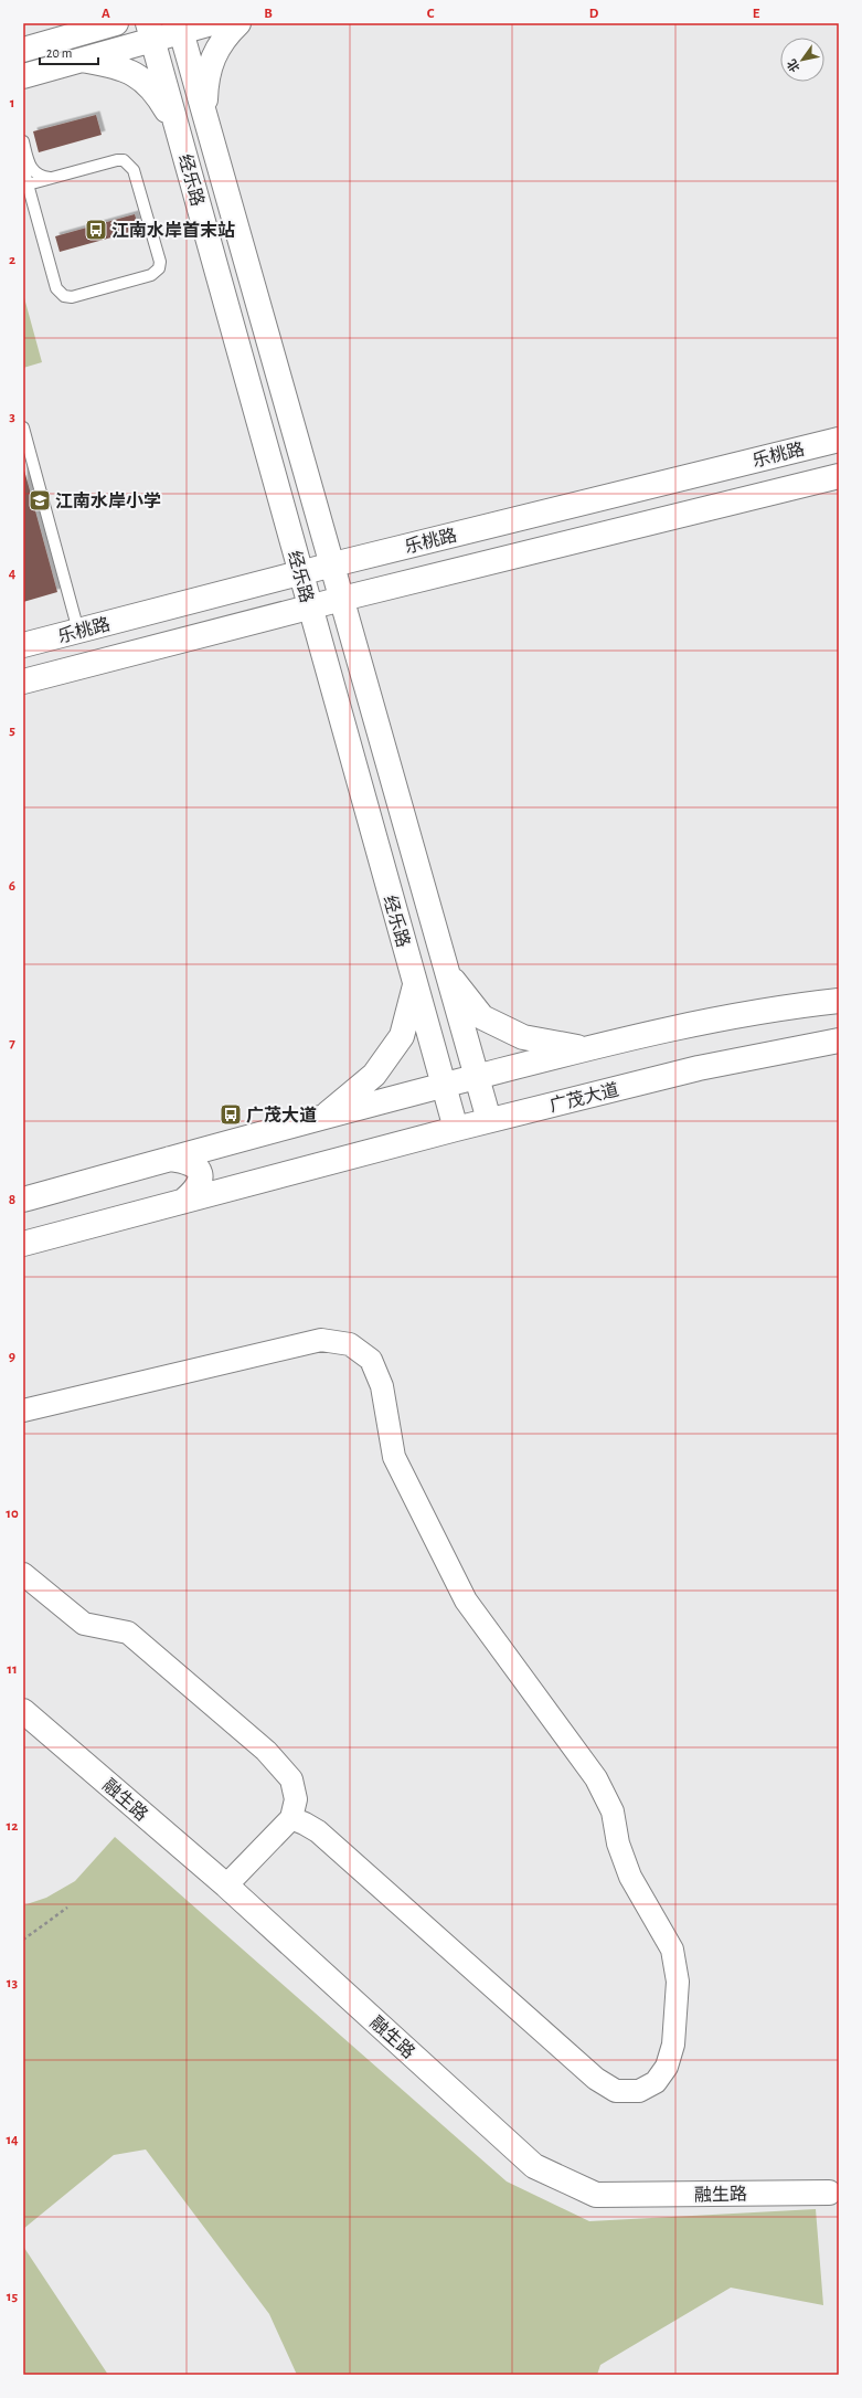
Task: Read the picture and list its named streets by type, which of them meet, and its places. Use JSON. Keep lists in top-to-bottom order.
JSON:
{
  "streets": {
    "main road": [
      "经乐路",
      "乐桃路",
      "广茂大道",
      "融生路"
    ]
  },
  "crossings": [
    ["经乐路", "乐桃路"],
    ["经乐路", "广茂大道"]
  ],
  "places": {
    "bus stop": ["江南水岸首末站", "广茂大道"],
    "school or university": ["江南水岸小学"]
  },
  "scale_bar": "20 m",
  "north": "bottom left",
  "grid": {
    "columns": [
      "A",
      "B",
      "C",
      "D",
      "E"
    ],
    "rows": [
      "1",
      "2",
      "3",
      "4",
      "5",
      "6",
      "7",
      "8",
      "9",
      "10",
      "11",
      "12",
      "13",
      "14",
      "15"
    ]
  }
}
